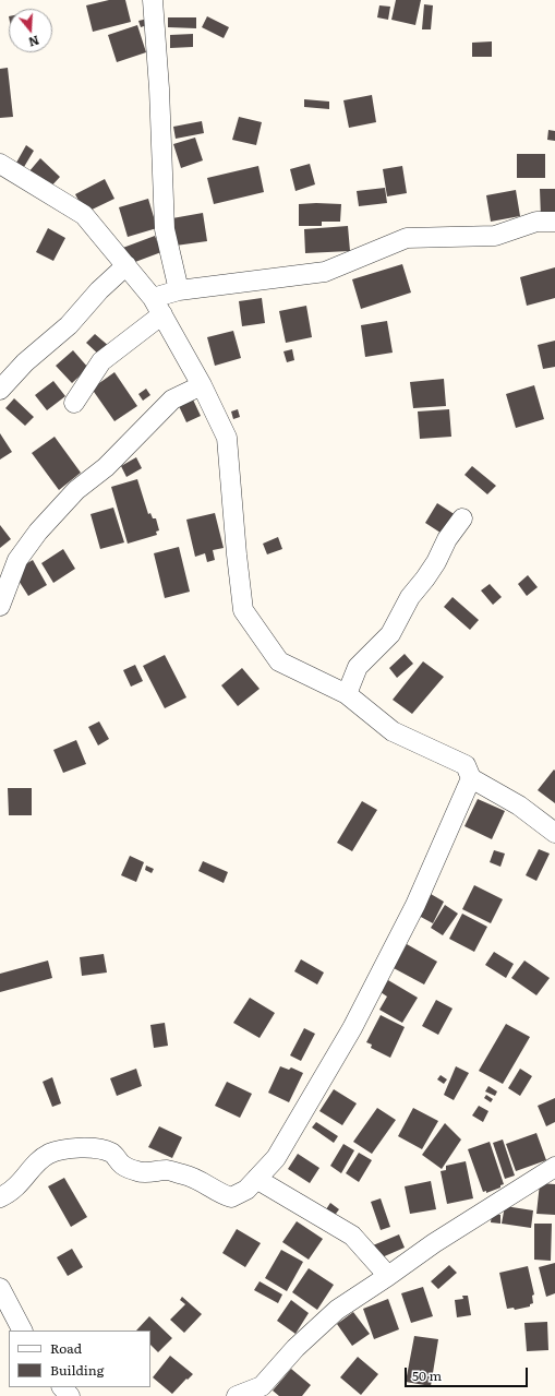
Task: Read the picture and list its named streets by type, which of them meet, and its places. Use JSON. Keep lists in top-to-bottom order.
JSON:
{
  "legend": ["Road", "Building"],
  "scale_bar": "50 m",
  "north": "bottom"
}
